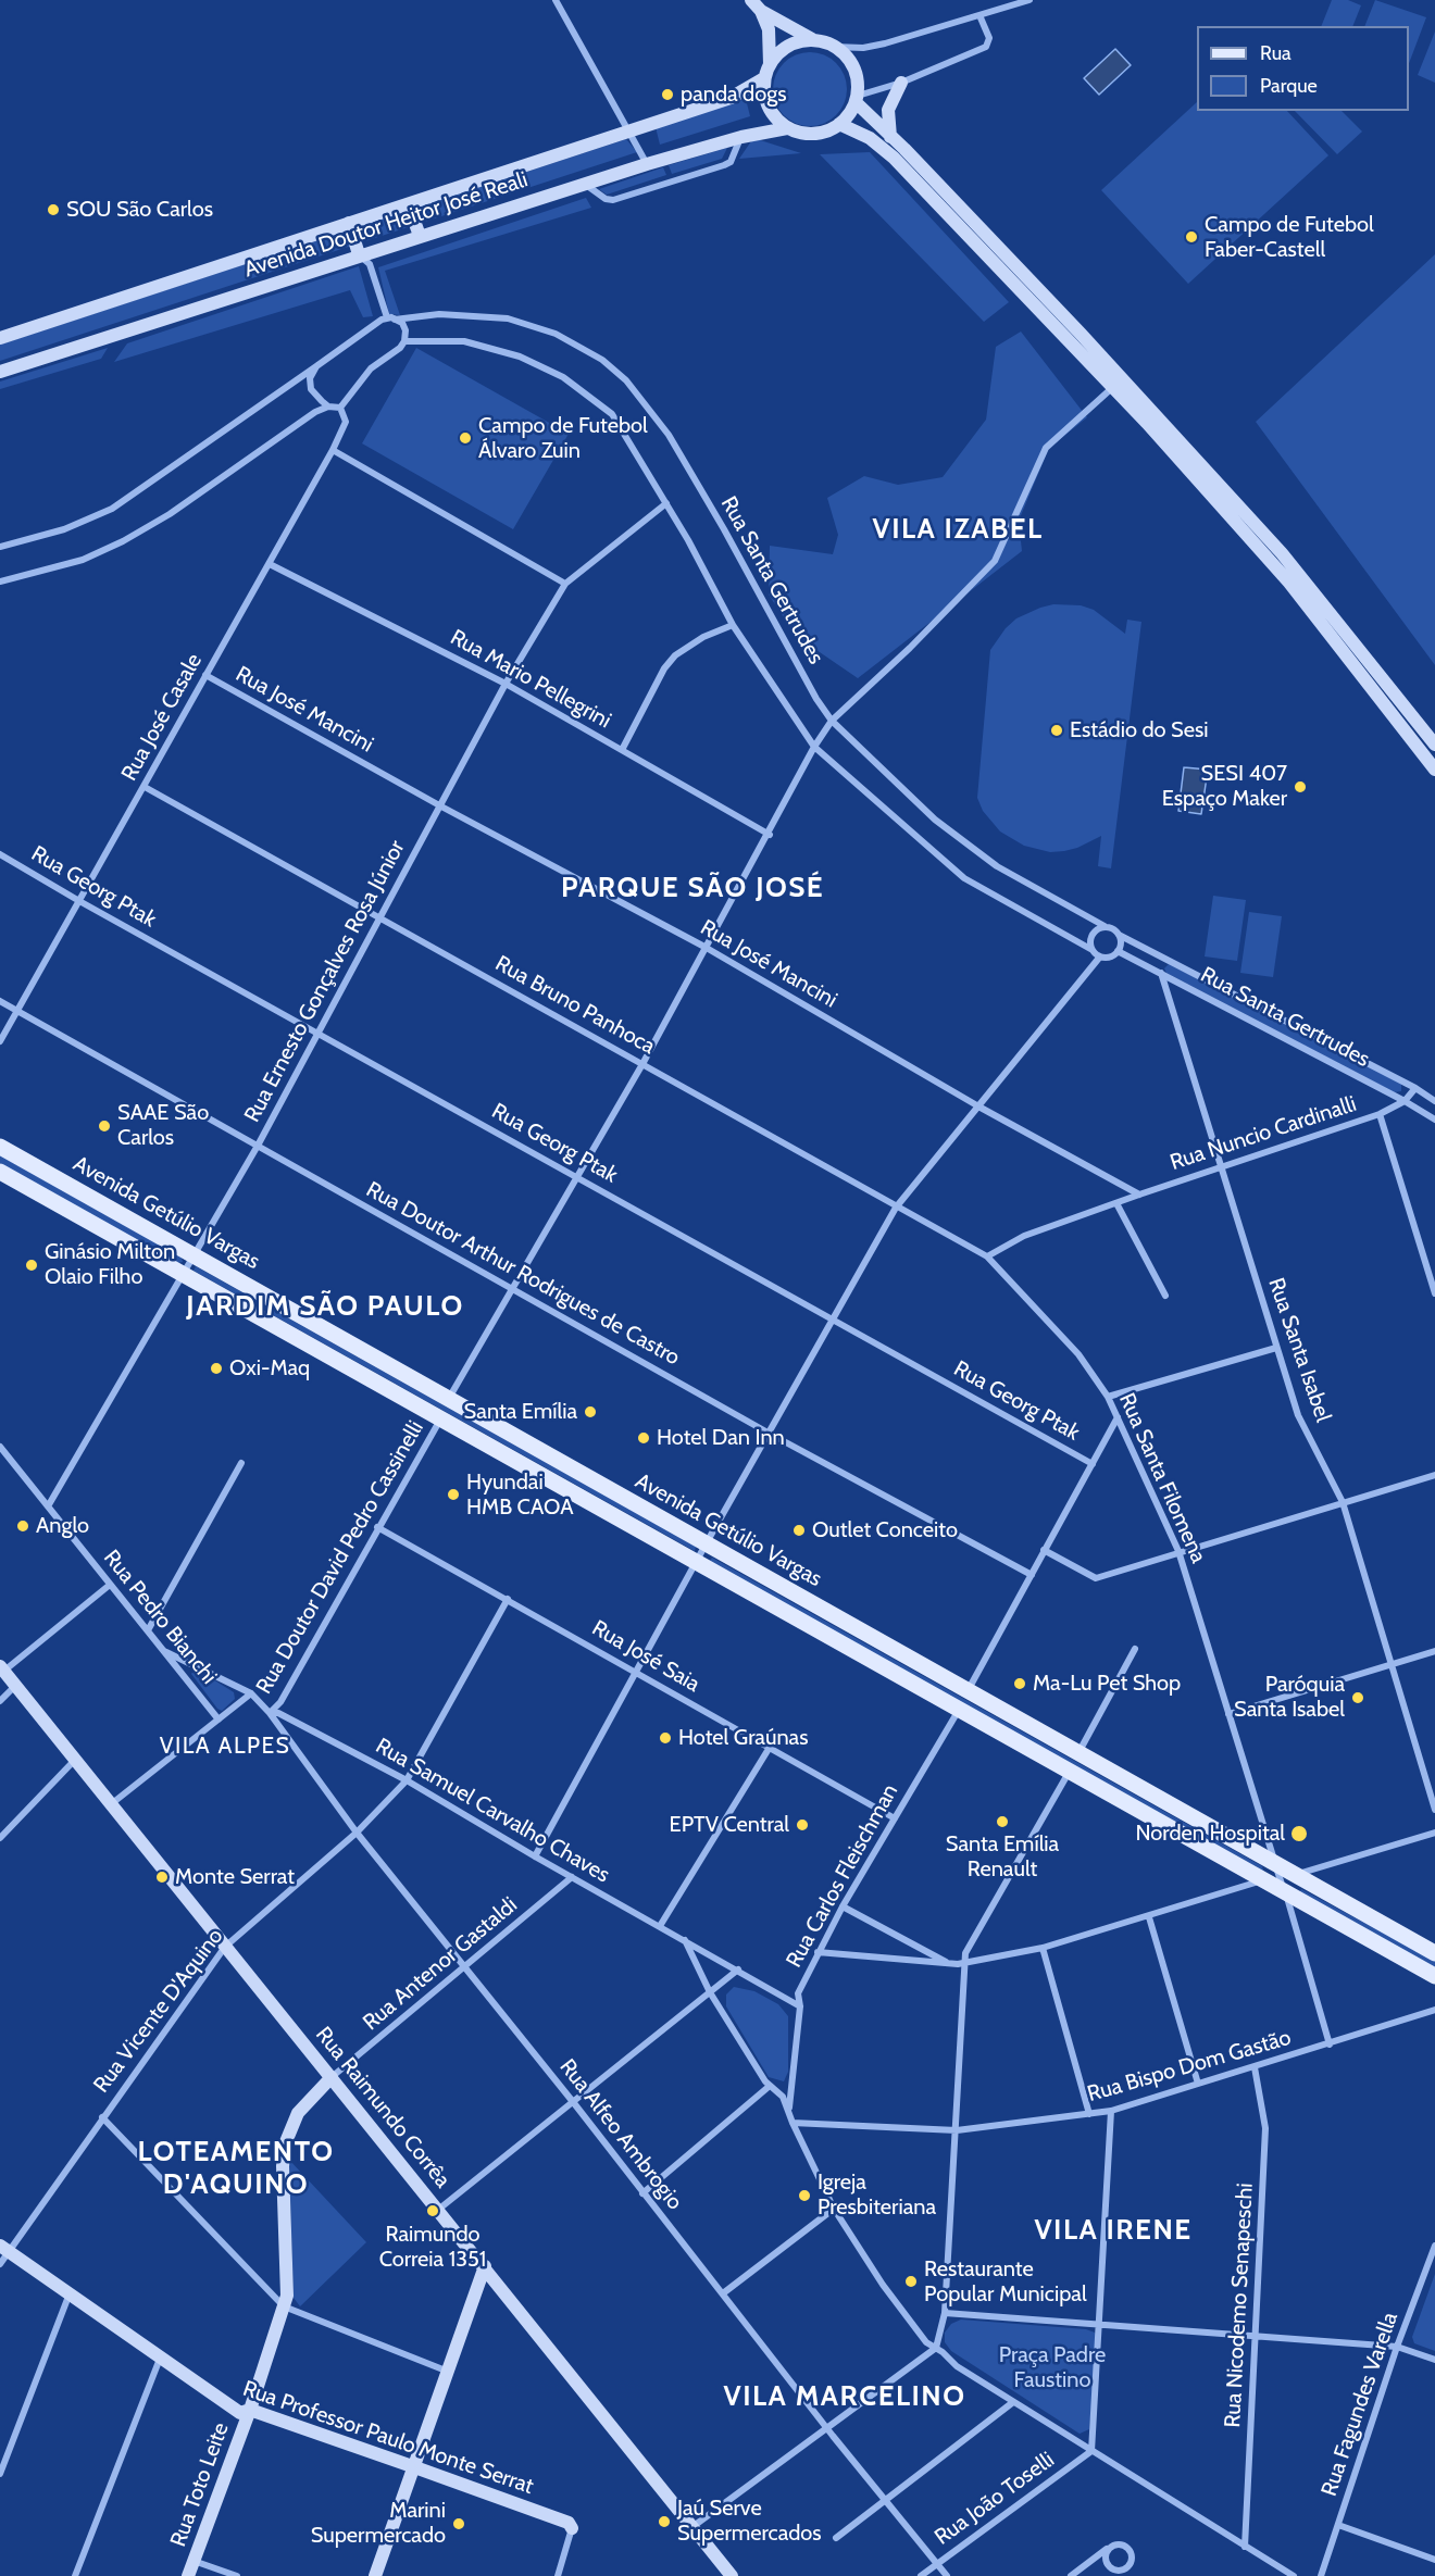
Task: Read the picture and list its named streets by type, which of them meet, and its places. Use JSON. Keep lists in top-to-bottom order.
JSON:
{
  "streets": {
    "main road": [
      "Avenida Doutor Heitor José Reali",
      "Avenida Getúlio Vargas",
      "Rua Raimundo Corrêa",
      "Rua Professor Paulo Monte Serrat",
      "Rua Toto Leite"
    ],
    "street": [
      "Rua Santa Gertrudes",
      "Rua Mario Pellegrini",
      "Rua José Mancini",
      "Rua José Casale",
      "Rua Georg Ptak",
      "Rua Ernesto Gonçalves Rosa Júnior",
      "Rua Bruno Panhoca",
      "Rua Nuncio Cardinalli",
      "Rua Doutor Arthur Rodrigues de Castro",
      "Rua Santa Isabel",
      "Rua Santa Filomena",
      "Rua Doutor David Pedro Cassinelli",
      "Rua Pedro Bianchi",
      "Rua José Saia",
      "Rua Samuel Carvalho Chaves",
      "Rua Carlos Fleischman",
      "Rua Antenor Gastaldi",
      "Rua Vicente D'Aquino",
      "Rua Bispo Dom Gastão",
      "Rua Alfeo Ambrogio",
      "Rua Nicodemo Senapeschi",
      "Rua Fagundes Varella",
      "Rua João Toselli"
    ]
  },
  "crossings": [
    ["Rua Santa Gertrudes", "Rua Nuncio Cardinalli"],
    ["Rua Santa Gertrudes", "Rua Santa Isabel"],
    ["Rua Mario Pellegrini", "Rua José Casale"],
    ["Rua Mario Pellegrini", "Rua Ernesto Gonçalves Rosa Júnior"],
    ["Rua José Mancini", "Rua José Casale"],
    ["Rua José Mancini", "Rua Ernesto Gonçalves Rosa Júnior"],
    ["Rua José Mancini", "Rua Nuncio Cardinalli"],
    ["Rua José Casale", "Rua Georg Ptak"],
    ["Rua José Casale", "Rua Bruno Panhoca"],
    ["Rua José Casale", "Rua Doutor Arthur Rodrigues de Castro"],
    ["Rua Georg Ptak", "Rua Ernesto Gonçalves Rosa Júnior"],
    ["Rua Ernesto Gonçalves Rosa Júnior", "Rua Bruno Panhoca"],
    ["Rua Ernesto Gonçalves Rosa Júnior", "Avenida Getúlio Vargas"],
    ["Rua Ernesto Gonçalves Rosa Júnior", "Rua Doutor Arthur Rodrigues de Castro"],
    ["Rua Ernesto Gonçalves Rosa Júnior", "Rua Pedro Bianchi"],
    ["Rua Bruno Panhoca", "Rua Nuncio Cardinalli"],
    ["Rua Bruno Panhoca", "Rua Santa Filomena"],
    ["Rua Nuncio Cardinalli", "Rua Santa Isabel"],
    ["Rua Nuncio Cardinalli", "Rua Santa Filomena"],
    ["Avenida Getúlio Vargas", "Rua Santa Filomena"],
    ["Avenida Getúlio Vargas", "Rua Doutor David Pedro Cassinelli"],
    ["Avenida Getúlio Vargas", "Rua Carlos Fleischman"],
    ["Rua Santa Filomena", "Rua Bispo Dom Gastão"],
    ["Rua Doutor David Pedro Cassinelli", "Rua Pedro Bianchi"],
    ["Rua Doutor David Pedro Cassinelli", "Rua José Saia"],
    ["Rua Doutor David Pedro Cassinelli", "Rua Samuel Carvalho Chaves"],
    ["Rua Doutor David Pedro Cassinelli", "Rua Raimundo Corrêa"],
    ["Rua Doutor David Pedro Cassinelli", "Rua Alfeo Ambrogio"],
    ["Rua Pedro Bianchi", "Rua Samuel Carvalho Chaves"],
    ["Rua José Saia", "Rua Carlos Fleischman"],
    ["Rua Samuel Carvalho Chaves", "Rua Carlos Fleischman"],
    ["Rua Samuel Carvalho Chaves", "Rua Antenor Gastaldi"],
    ["Rua Samuel Carvalho Chaves", "Rua Vicente D'Aquino"],
    ["Rua Samuel Carvalho Chaves", "Rua Alfeo Ambrogio"],
    ["Rua Antenor Gastaldi", "Rua Raimundo Corrêa"],
    ["Rua Antenor Gastaldi", "Rua Alfeo Ambrogio"],
    ["Rua Antenor Gastaldi", "Rua Toto Leite"],
    ["Rua Vicente D'Aquino", "Rua Raimundo Corrêa"],
    ["Rua Vicente D'Aquino", "Rua Alfeo Ambrogio"],
    ["Rua Vicente D'Aquino", "Rua Professor Paulo Monte Serrat"],
    ["Rua Bispo Dom Gastão", "Rua Nicodemo Senapeschi"],
    ["Rua Raimundo Corrêa", "Rua Toto Leite"],
    ["Rua Alfeo Ambrogio", "Rua João Toselli"],
    ["Rua Professor Paulo Monte Serrat", "Rua Toto Leite"]
  ],
  "districts": [
    "VILA IZABEL",
    "PARQUE SÃO JOSÉ",
    "JARDIM SÃO PAULO",
    "VILA ALPES",
    "LOTEAMENTO D'AQUINO",
    "VILA IRENE",
    "VILA MARCELINO"
  ],
  "parks": ["Praça Padre Faustino"],
  "places": [
    "panda dogs",
    "SOU São Carlos",
    "Campo de Futebol Faber-Castell",
    "Campo de Futebol Álvaro Zuin",
    "Estádio do Sesi",
    "SESI 407 Espaço Maker",
    "SAAE São Carlos",
    "Ginásio Milton Olaio Filho",
    "Oxi-Maq",
    "Santa Emília",
    "Hotel Dan Inn",
    "Hyundai HMB CAOA",
    "Anglo",
    "Outlet Conceito",
    "Ma-Lu Pet Shop",
    "Paróquia Santa Isabel",
    "Hotel Graúnas",
    "Santa Emília Renault",
    "EPTV Central",
    "Norden Hospital",
    "Monte Serrat",
    "Igreja Presbiteriana",
    "Raimundo Correia 1351",
    "Restaurante Popular Municipal",
    "Jaú Serve Supermercados",
    "Marini Supermercado"
  ],
  "legend": ["Rua", "Parque"]
}
